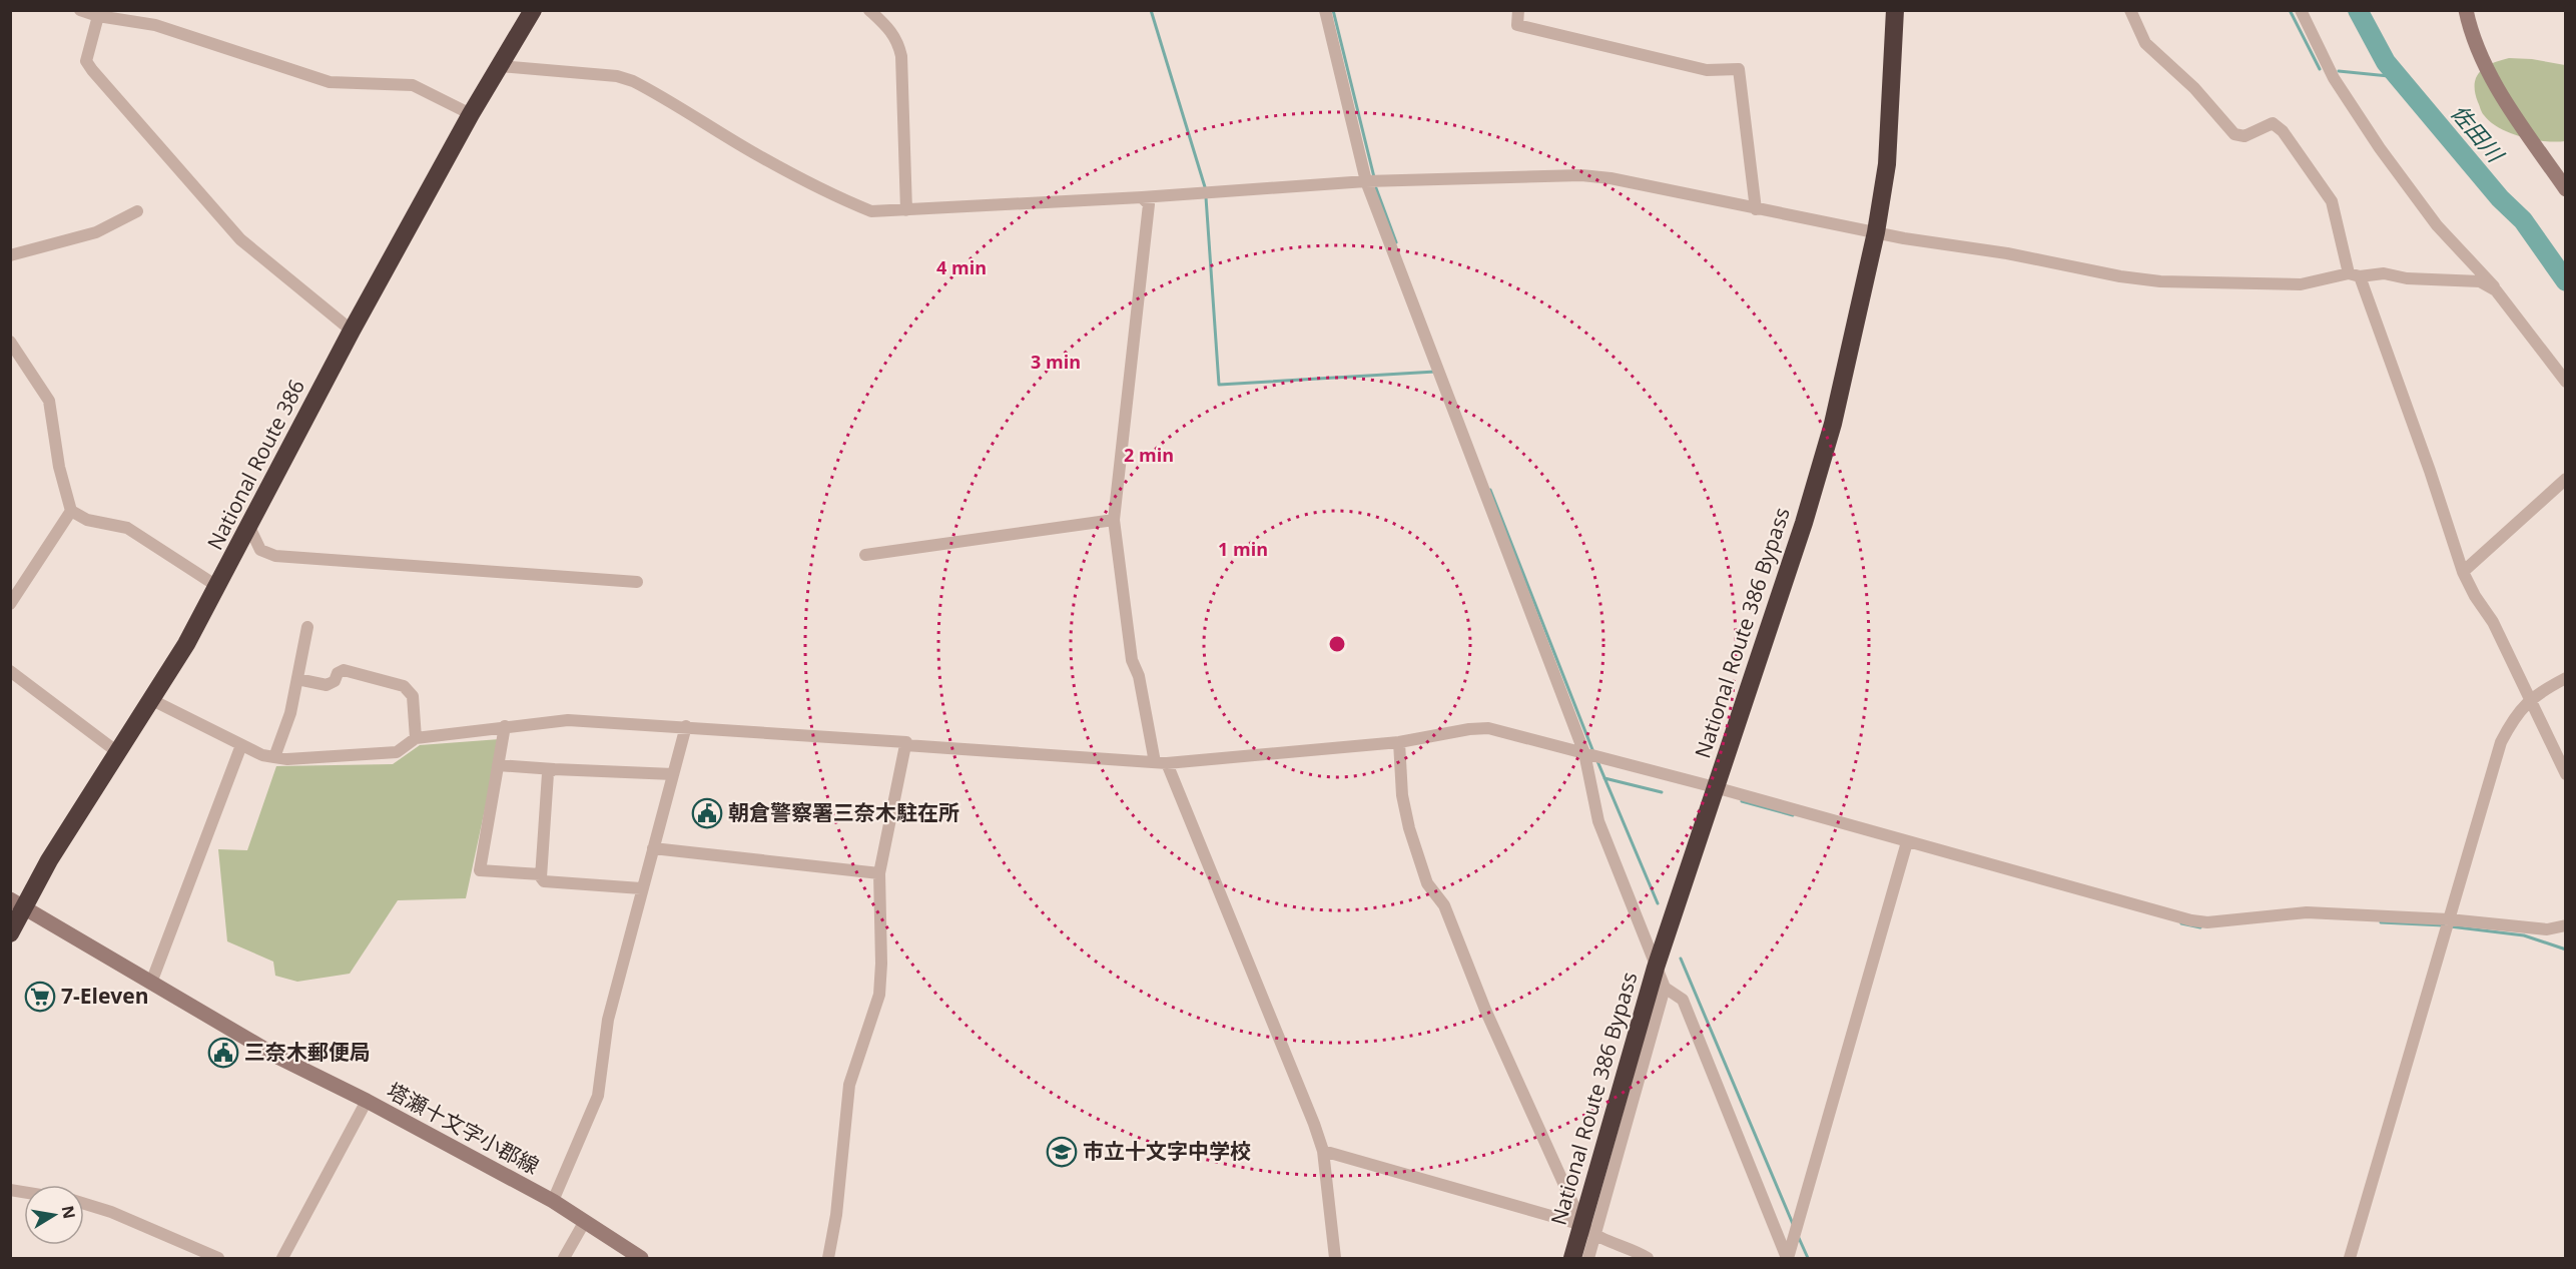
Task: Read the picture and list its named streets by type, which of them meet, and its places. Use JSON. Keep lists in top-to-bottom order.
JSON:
{
  "streets": {
    "highway": ["National Route 386", "National Route 386 Bypass"],
    "main road": ["塔瀬十文字小郡線"]
  },
  "crossings": [
    ["National Route 386", "塔瀬十文字小郡線"]
  ],
  "water": ["佐田川"],
  "places": {
    "public building": ["朝倉警察署三奈木駐在所", "三奈木郵便局"],
    "supermarket": ["7-Eleven"],
    "school or university": ["市立十文字中学校"]
  },
  "north": "right",
  "rings": [
    "4 min",
    "3 min",
    "2 min",
    "1 min"
  ]
}
